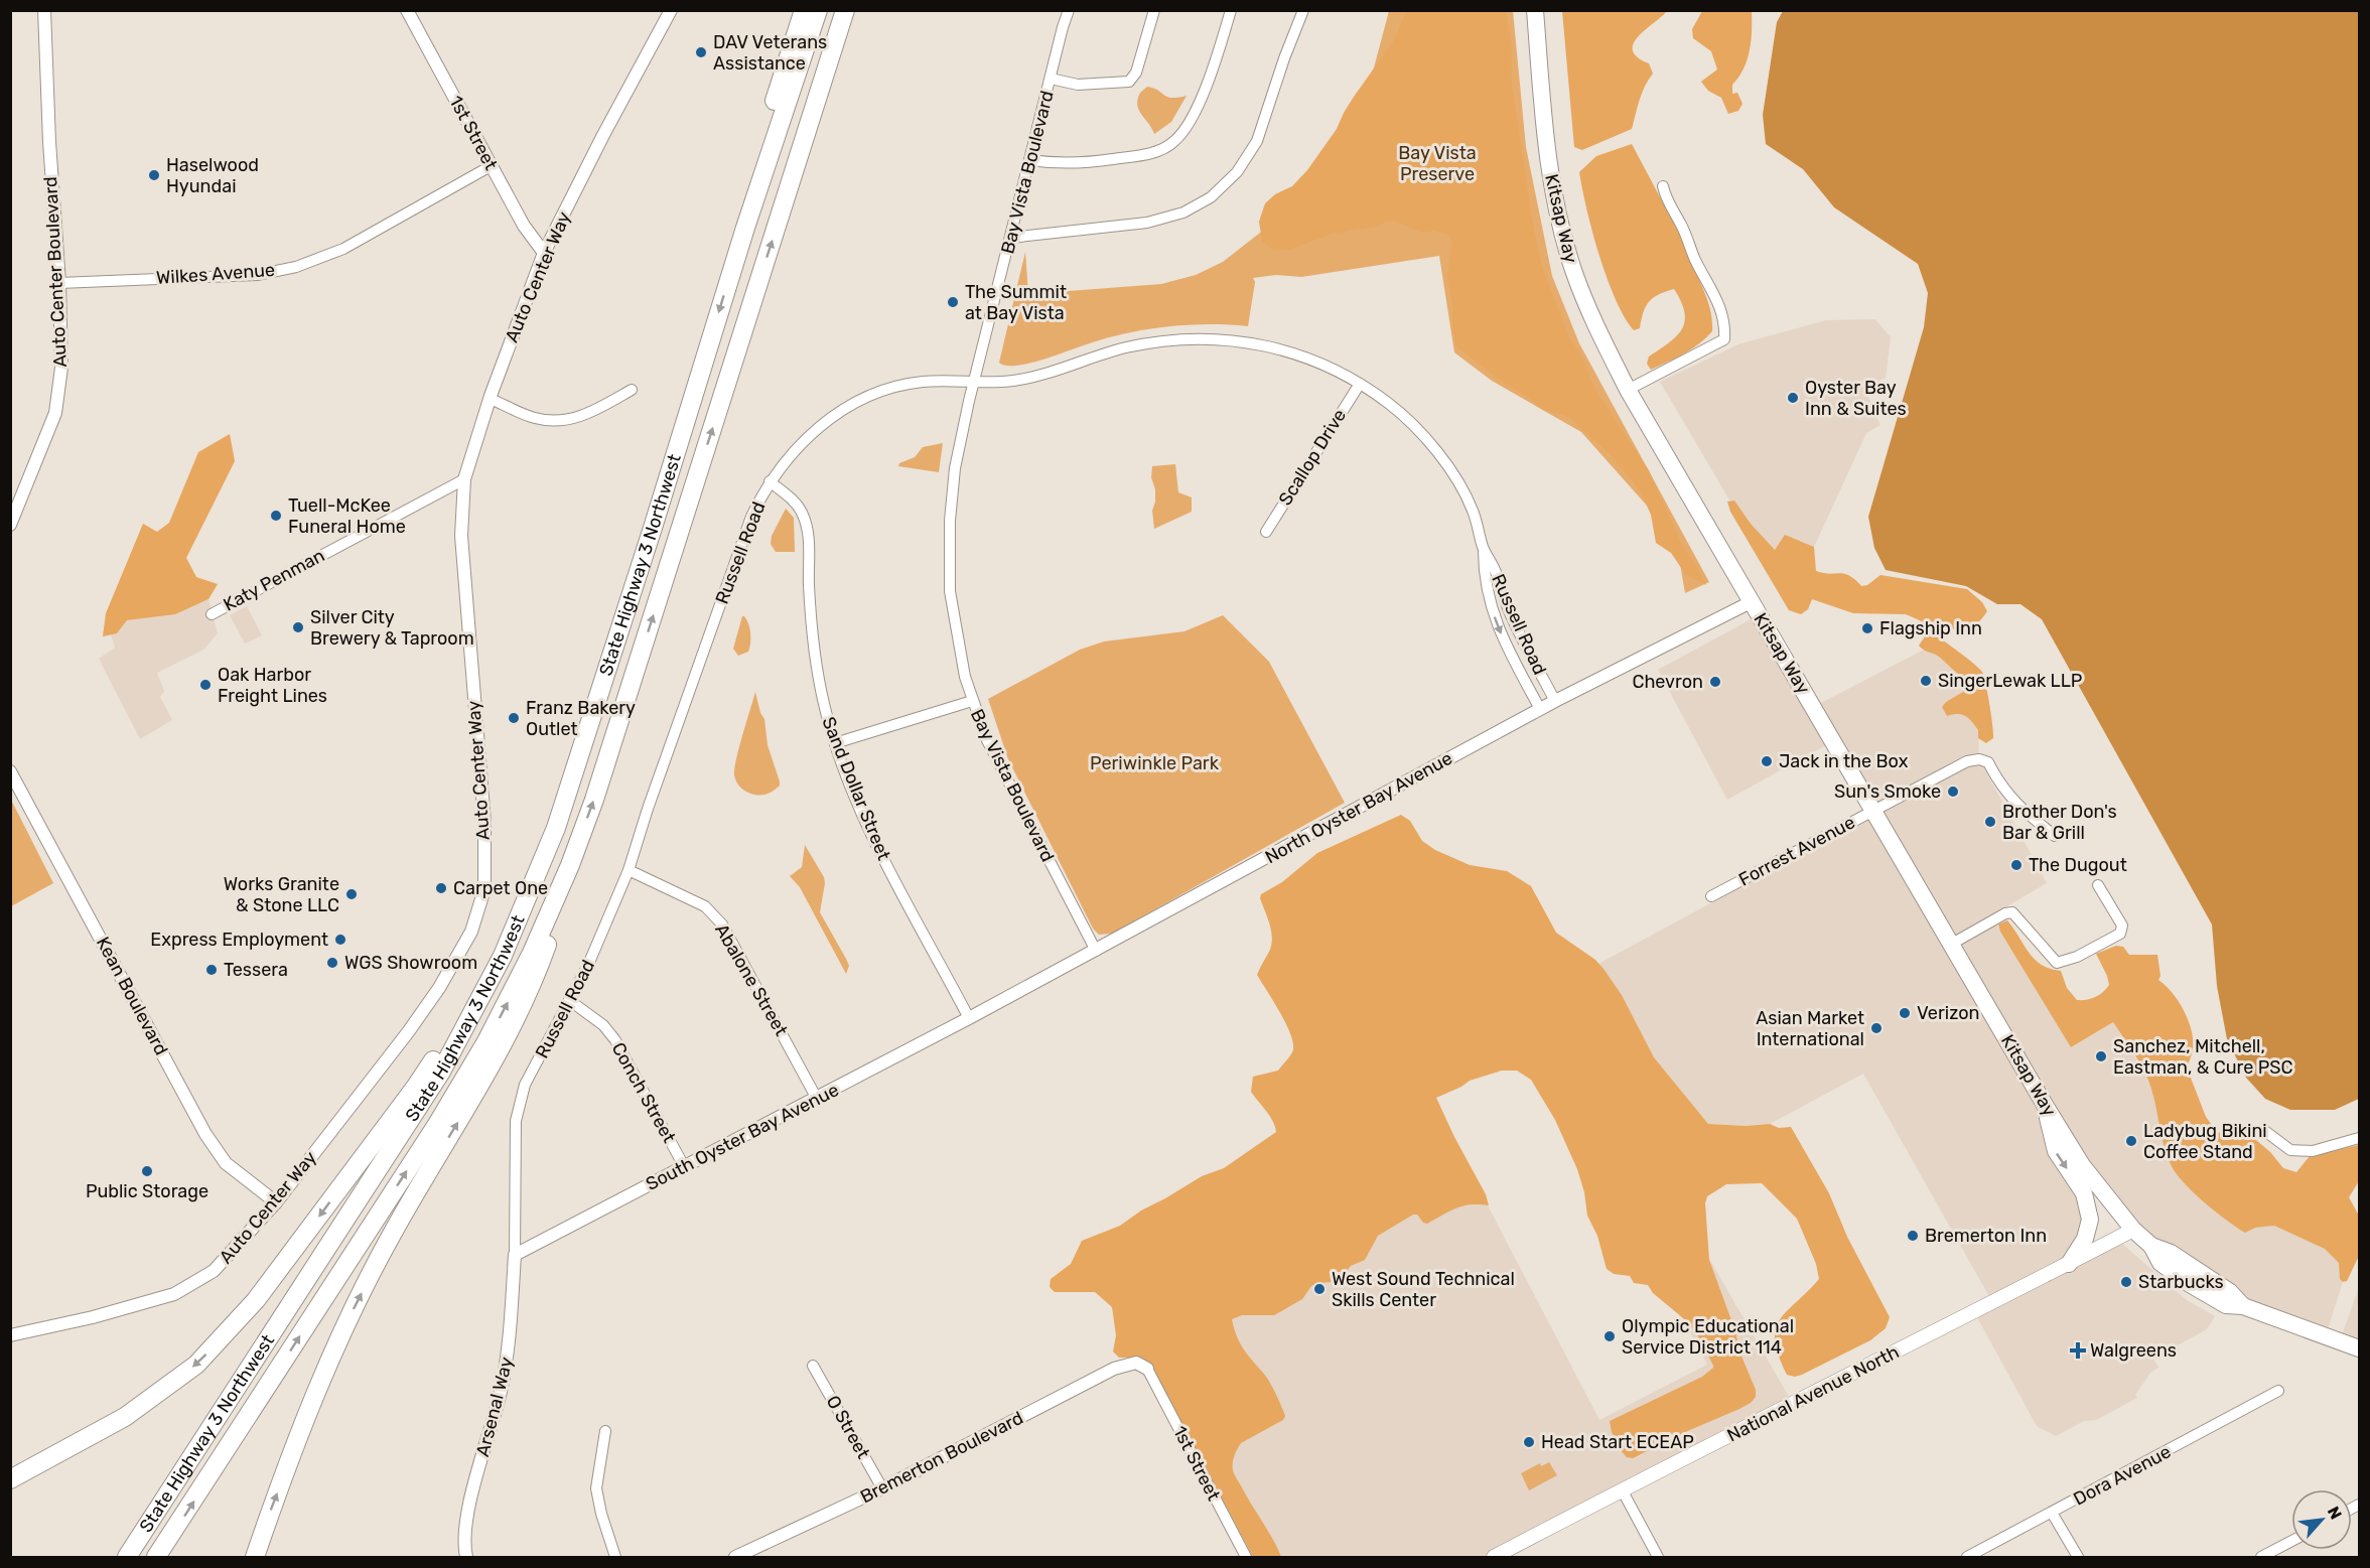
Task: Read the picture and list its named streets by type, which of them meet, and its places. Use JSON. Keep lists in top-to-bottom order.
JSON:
{
  "streets": {
    "highway": ["State Highway 3 Northwest"],
    "main road": ["Kitsap Way", "National Avenue North"],
    "street": [
      "1st Street",
      "Bay Vista Boulevard",
      "Auto Center Boulevard",
      "Wilkes Avenue",
      "Auto Center Way",
      "Scallop Drive",
      "Russell Road",
      "Katy Penman",
      "Sand Dollar Street",
      "North Oyster Bay Avenue",
      "Forrest Avenue",
      "Abalone Street",
      "Kean Boulevard",
      "Conch Street",
      "South Oyster Bay Avenue",
      "Arsenal Way",
      "O Street",
      "Bremerton Boulevard",
      "Dora Avenue"
    ]
  },
  "crossings": [
    ["1st Street", "Wilkes Avenue"],
    ["1st Street", "Auto Center Way"],
    ["1st Street", "Bremerton Boulevard"],
    ["Bay Vista Boulevard", "Russell Road"],
    ["Bay Vista Boulevard", "North Oyster Bay Avenue"],
    ["Kitsap Way", "North Oyster Bay Avenue"],
    ["Kitsap Way", "Forrest Avenue"],
    ["Kitsap Way", "National Avenue North"],
    ["Auto Center Boulevard", "Wilkes Avenue"],
    ["Auto Center Way", "Katy Penman"],
    ["Auto Center Way", "Kean Boulevard"],
    ["Scallop Drive", "Russell Road"],
    ["Russell Road", "Sand Dollar Street"],
    ["Russell Road", "North Oyster Bay Avenue"],
    ["Russell Road", "Abalone Street"],
    ["Russell Road", "Conch Street"],
    ["Russell Road", "South Oyster Bay Avenue"],
    ["Russell Road", "Arsenal Way"],
    ["Sand Dollar Street", "North Oyster Bay Avenue"],
    ["Sand Dollar Street", "South Oyster Bay Avenue"],
    ["North Oyster Bay Avenue", "South Oyster Bay Avenue"],
    ["Abalone Street", "South Oyster Bay Avenue"],
    ["Conch Street", "South Oyster Bay Avenue"],
    ["South Oyster Bay Avenue", "Arsenal Way"],
    ["O Street", "Bremerton Boulevard"]
  ],
  "parks": ["Bay Vista Preserve", "Periwinkle Park"],
  "places": {
    "other": [
      "DAV Veterans Assistance",
      "Haselwood Hyundai",
      "The Summit at Bay Vista",
      "Oyster Bay Inn & Suites",
      "Tuell-McKee Funeral Home",
      "Silver City Brewery & Taproom",
      "Flagship Inn",
      "SingerLewak LLP",
      "Chevron",
      "Oak Harbor Freight Lines",
      "Franz Bakery Outlet",
      "Jack in the Box",
      "Sun's Smoke",
      "Brother Don's Bar & Grill",
      "The Dugout",
      "Carpet One",
      "Works Granite & Stone LLC",
      "Express Employment",
      "WGS Showroom",
      "Tessera",
      "Verizon",
      "Asian Market International",
      "Sanchez, Mitchell, Eastman, & Cure PSC",
      "Ladybug Bikini Coffee Stand",
      "Public Storage",
      "Bremerton Inn",
      "Starbucks",
      "West Sound Technical Skills Center",
      "Olympic Educational Service District 114",
      "Head Start ECEAP"
    ],
    "health": ["Walgreens"]
  },
  "north": "top right"
}
